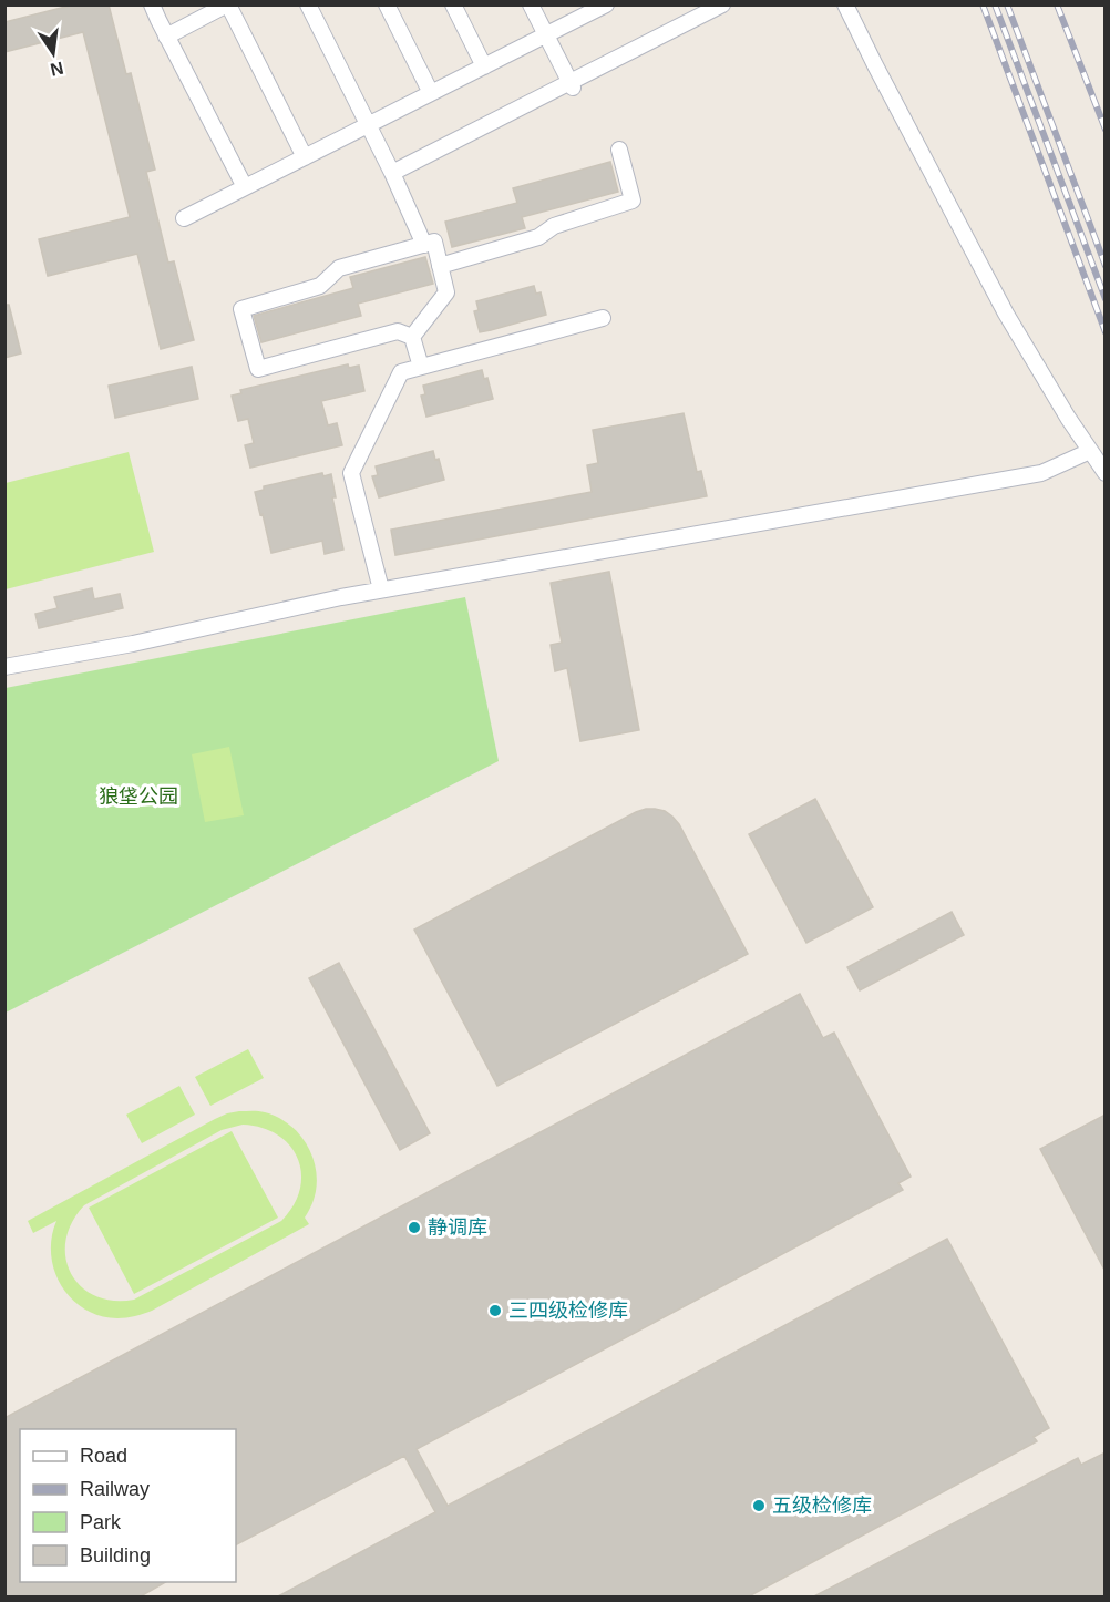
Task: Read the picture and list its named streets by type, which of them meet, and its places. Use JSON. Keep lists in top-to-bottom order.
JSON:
{
  "parks": ["狼垡公园"],
  "places": ["静调库", "三四级检修库", "五级检修库"],
  "legend": [
    "Road",
    "Railway",
    "Park",
    "Building"
  ],
  "north": "bottom"
}
